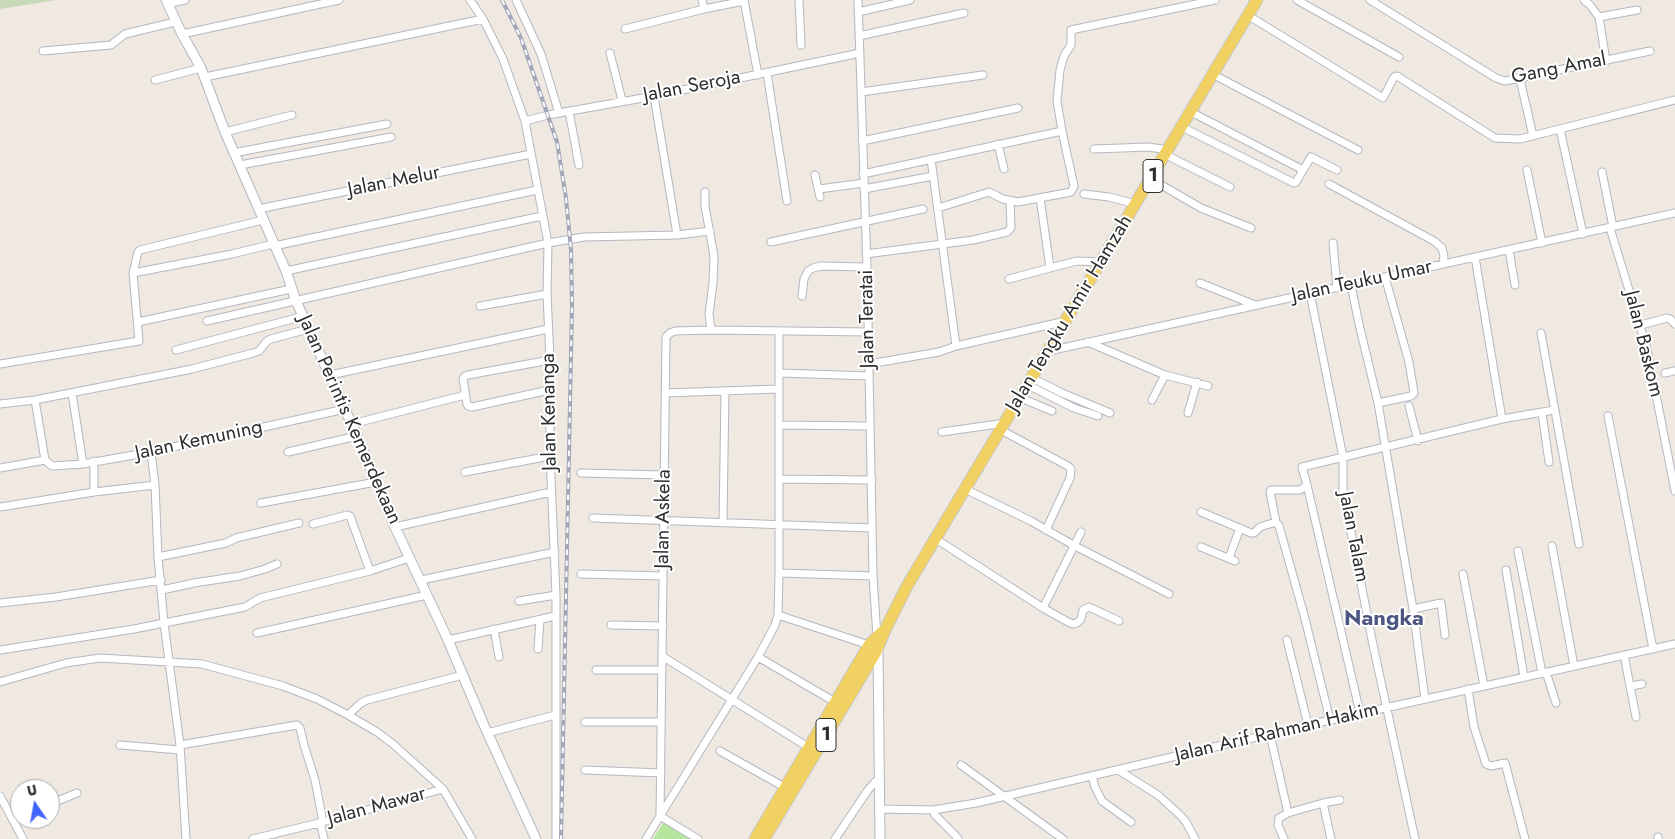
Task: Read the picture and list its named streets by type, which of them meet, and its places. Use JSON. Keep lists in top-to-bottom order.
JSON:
{
  "streets": {
    "main road": ["1", "Jalan Tengku Amir Hamzah"],
    "street": [
      "Gang Amal",
      "Jalan Seroja",
      "Jalan Melur",
      "Jalan Teuku Umar",
      "Jalan Teratai",
      "Jalan Baskom",
      "Jalan Kenanga",
      "Jalan Perintis Kemerdekaan",
      "Jalan Kemuning",
      "Jalan Askela",
      "Jalan Talam",
      "Jalan Arif Rahman Hakim",
      "Jalan Mawar"
    ]
  },
  "crossings": [
    ["Jalan Seroja", "Jalan Teratai"],
    ["Jalan Seroja", "Jalan Kenanga"],
    ["Jalan Melur", "Jalan Kenanga"],
    ["Jalan Melur", "Jalan Perintis Kemerdekaan"],
    ["Jalan Teuku Umar", "Jalan Tengku Amir Hamzah"],
    ["Jalan Teuku Umar", "Jalan Baskom"],
    ["Jalan Teuku Umar", "Jalan Talam"],
    ["Jalan Tengku Amir Hamzah", "Jalan Teratai"],
    ["Jalan Teratai", "Jalan Askela"],
    ["Jalan Perintis Kemerdekaan", "Jalan Kemuning"],
    ["Jalan Talam", "Jalan Arif Rahman Hakim"]
  ],
  "districts": ["Nangka"],
  "north": "top"
}
